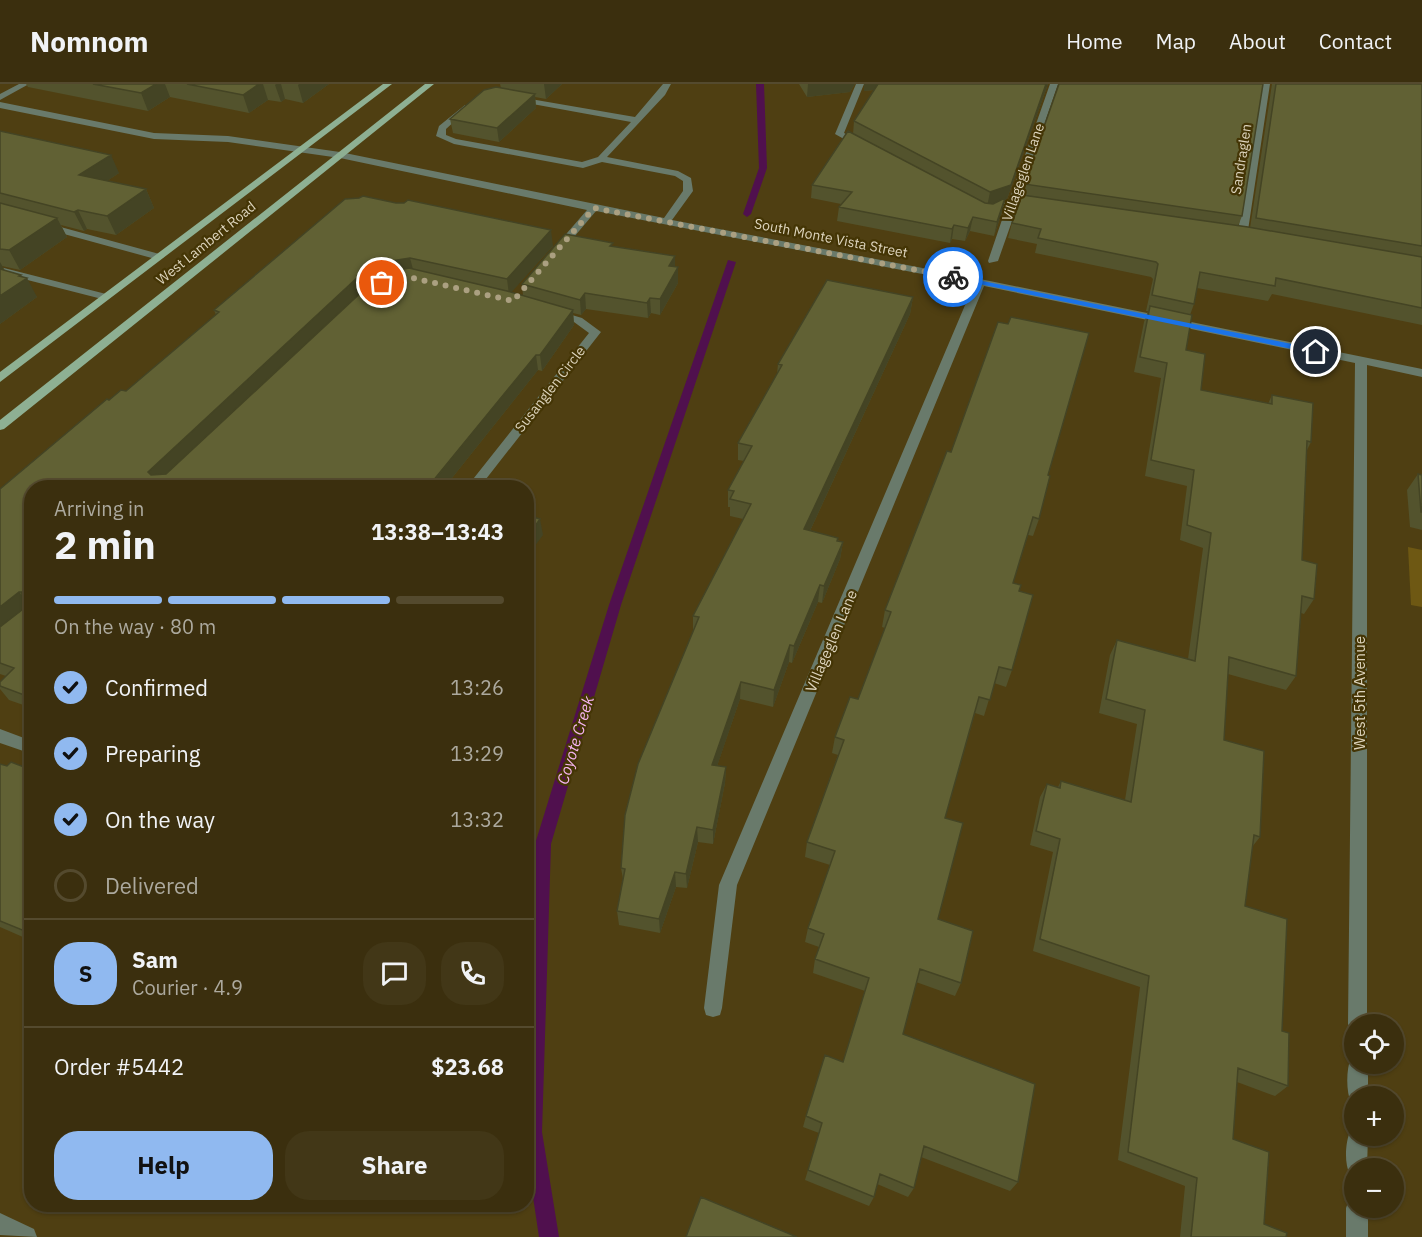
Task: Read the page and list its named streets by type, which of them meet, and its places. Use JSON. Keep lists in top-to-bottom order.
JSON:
{
  "streets": {
    "main road": ["West Lambert Road"],
    "street": [
      "Sandraglen",
      "Villageglen Lane",
      "South Monte Vista Street",
      "Susanglen Circle",
      "West 5th Avenue"
    ]
  },
  "crossings": [
    ["Villageglen Lane", "South Monte Vista Street"],
    ["South Monte Vista Street", "West Lambert Road"],
    ["South Monte Vista Street", "West 5th Avenue"]
  ],
  "water": ["Coyote Creek"],
  "page": {
    "header": "Nomnom",
    "nav": [
      "Home",
      "Map",
      "About",
      "Contact"
    ],
    "heading": ["2 min", "Arriving in", "13:38–13:43"],
    "panel": [
      "Sam",
      "Courier · 4.9",
      "Order #5442",
      "$23.68"
    ],
    "bar": "On the way · 80 m",
    "list": [
      ["Confirmed", "13:26"],
      ["Preparing", "13:29"],
      ["On the way", "13:32"],
      "Delivered"
    ],
    "round": "S",
    "map_buttons": ["+", "−"],
    "buttons": ["Help", "Share"]
  }
}
